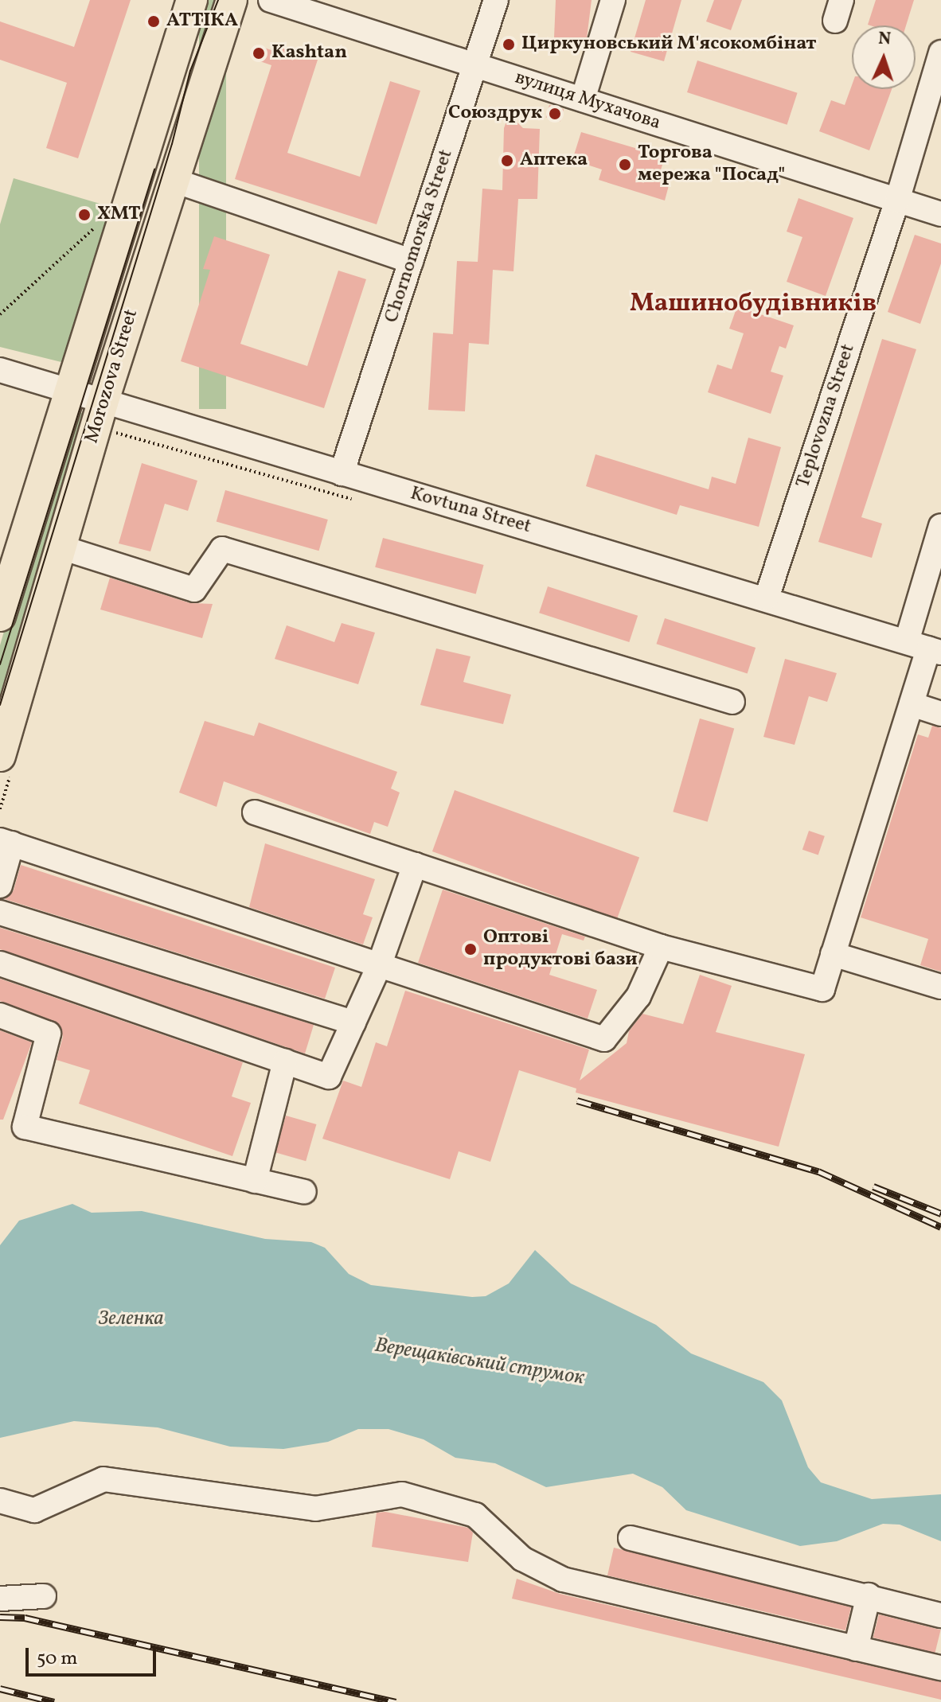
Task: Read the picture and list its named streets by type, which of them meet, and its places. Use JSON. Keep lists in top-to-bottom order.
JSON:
{
  "streets": {
    "main road": ["Morozova Street"],
    "street": [
      "вулиця Мухачова",
      "Chornomorska Street",
      "Teplovozna Street",
      "Kovtuna Street"
    ]
  },
  "crossings": [
    ["вулиця Мухачова", "Chornomorska Street"],
    ["вулиця Мухачова", "Teplovozna Street"],
    ["Chornomorska Street", "Kovtuna Street"],
    ["Morozova Street", "Kovtuna Street"],
    ["Teplovozna Street", "Kovtuna Street"]
  ],
  "districts": ["Машинобудівників"],
  "water": ["Зеленка", "Верещаківський струмок"],
  "places": [
    "АТТІКА",
    "Циркуновський М'ясокомбінат",
    "Kashtan",
    "Союздрук",
    "Аптека",
    "Торгова мережа \"Посад\"",
    "ХМТ",
    "Оптові продуктові бази"
  ],
  "scale_bar": "50 m",
  "north": "top"
}
